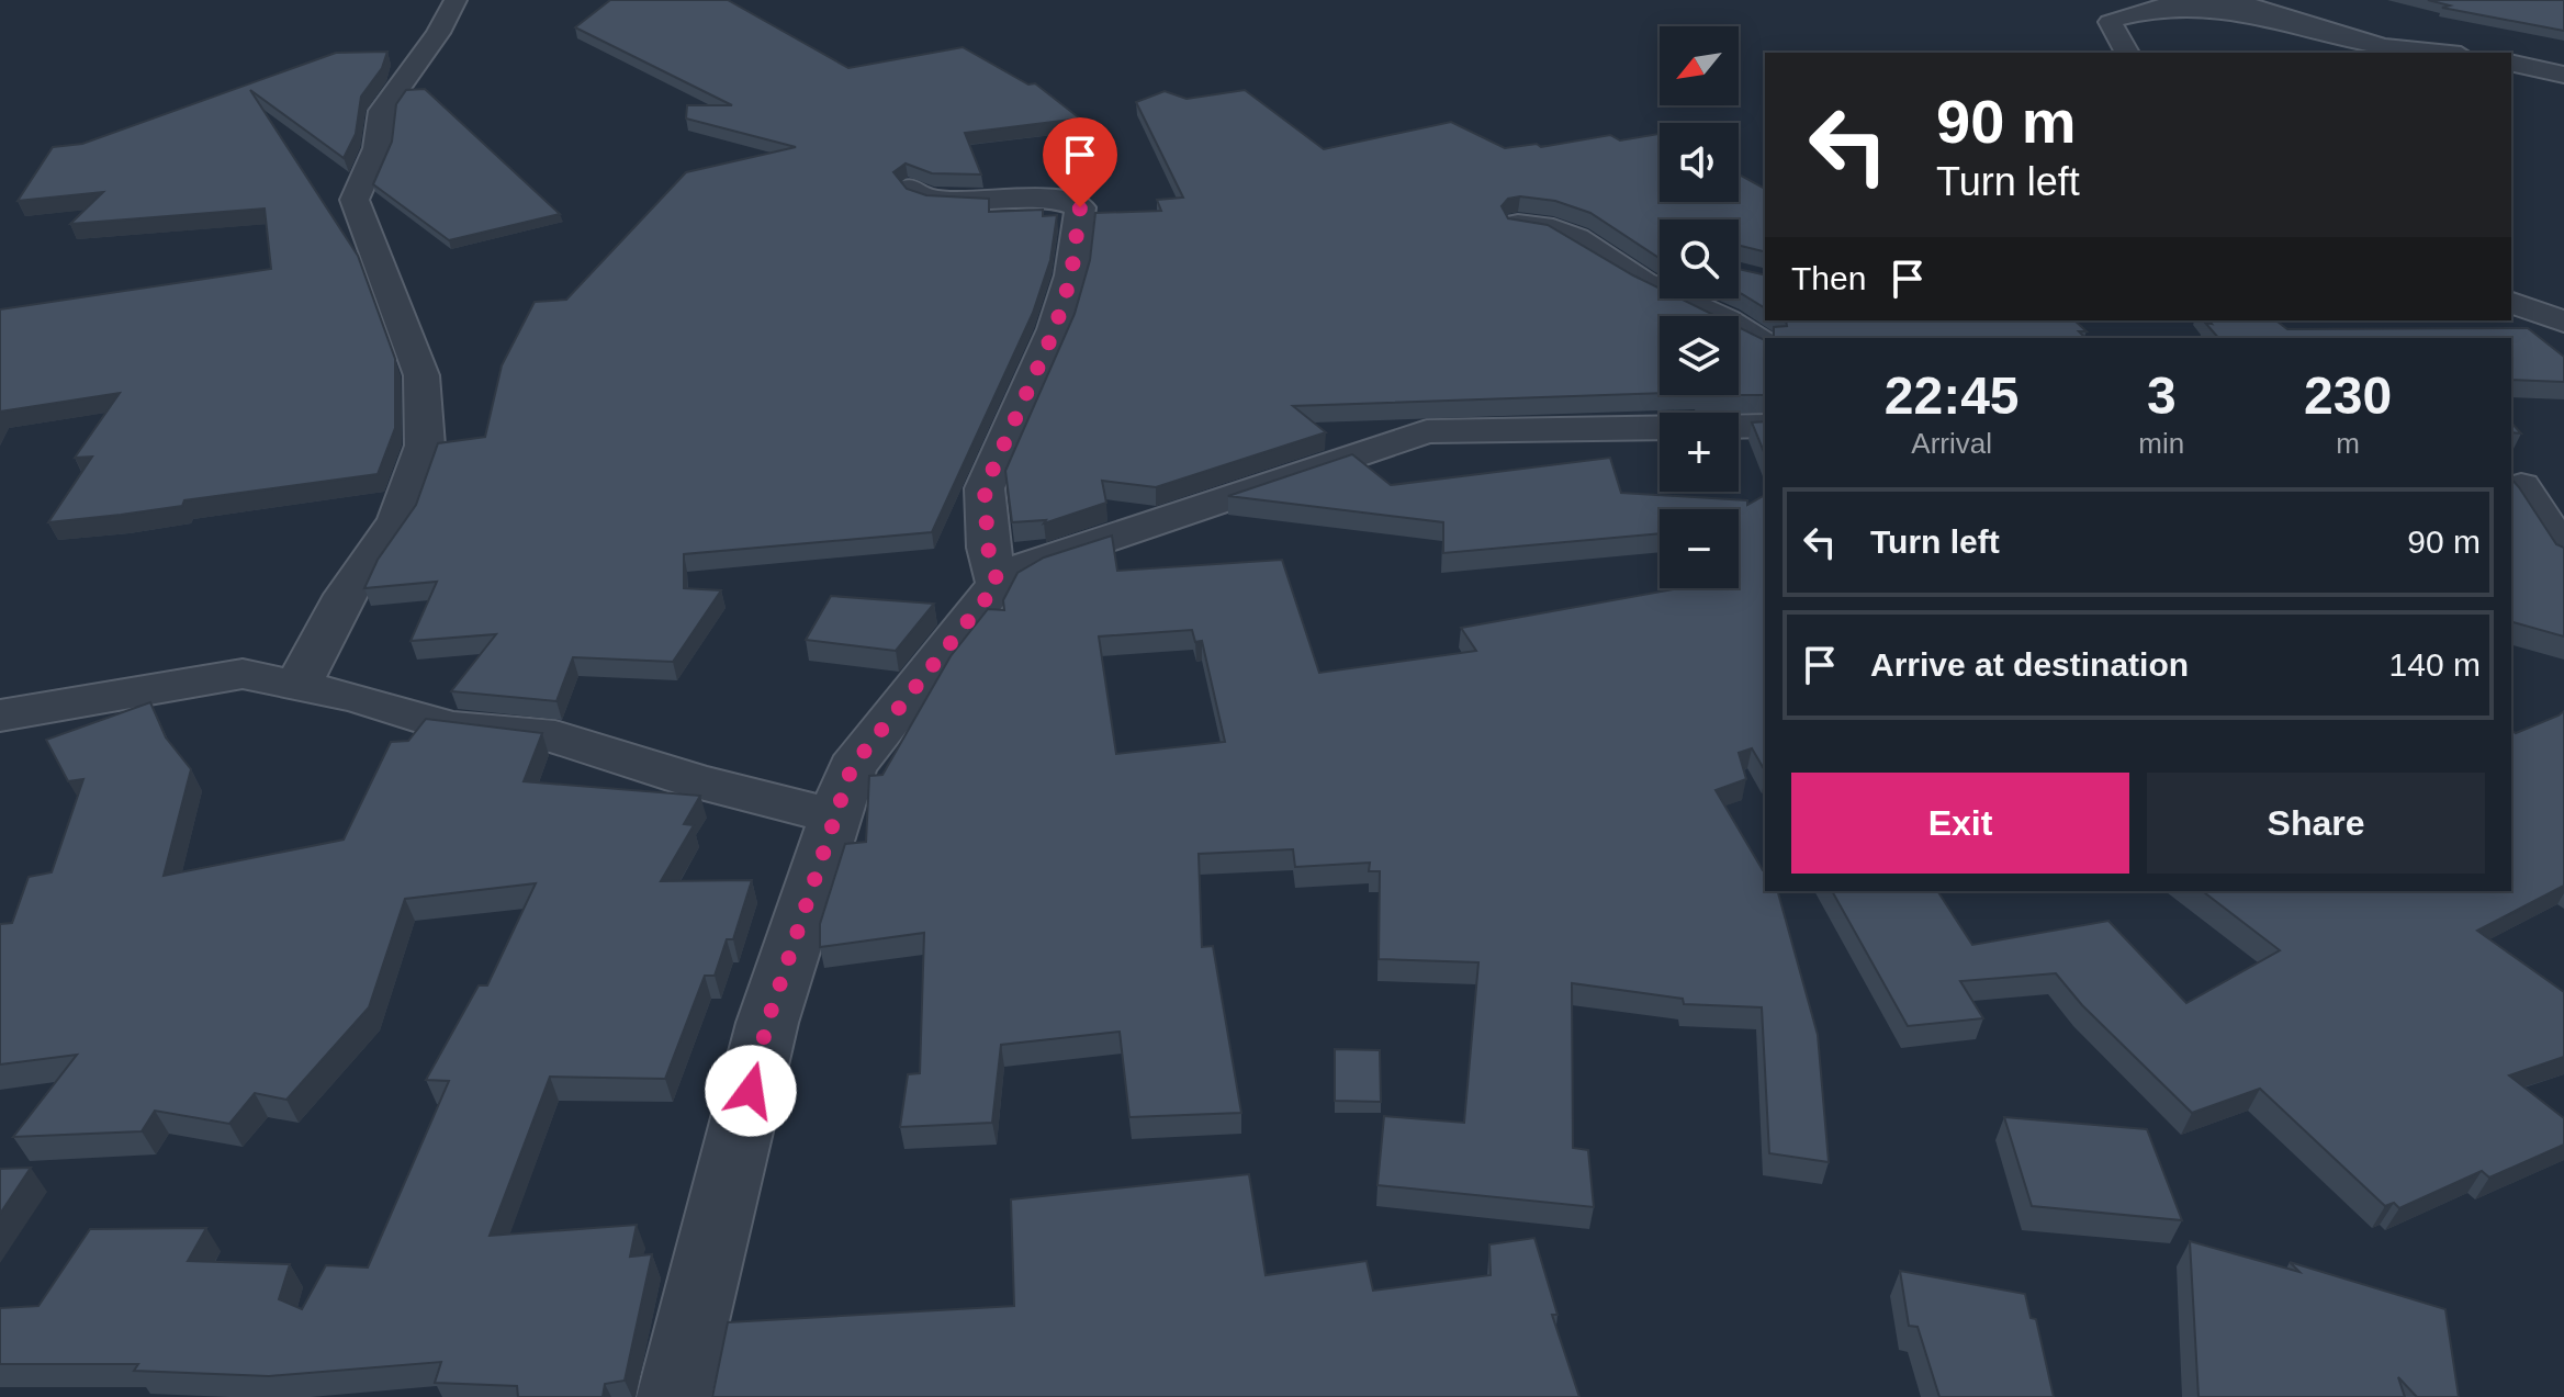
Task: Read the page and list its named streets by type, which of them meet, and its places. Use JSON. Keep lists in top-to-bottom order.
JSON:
{
  "north": "bottom left",
  "page": {
    "map_buttons": ["+", "−"],
    "turn": ["90 m", "Turn left"],
    "then": "Then",
    "eta": [
      "22:45",
      "Arrival",
      "3",
      "min",
      "230",
      "m"
    ],
    "list": [
      {
        "name": "Turn left",
        "value": "90 m"
      },
      {
        "name": "Arrive at destination",
        "value": "140 m"
      }
    ],
    "buttons": ["Exit", "Share"]
  }
}
